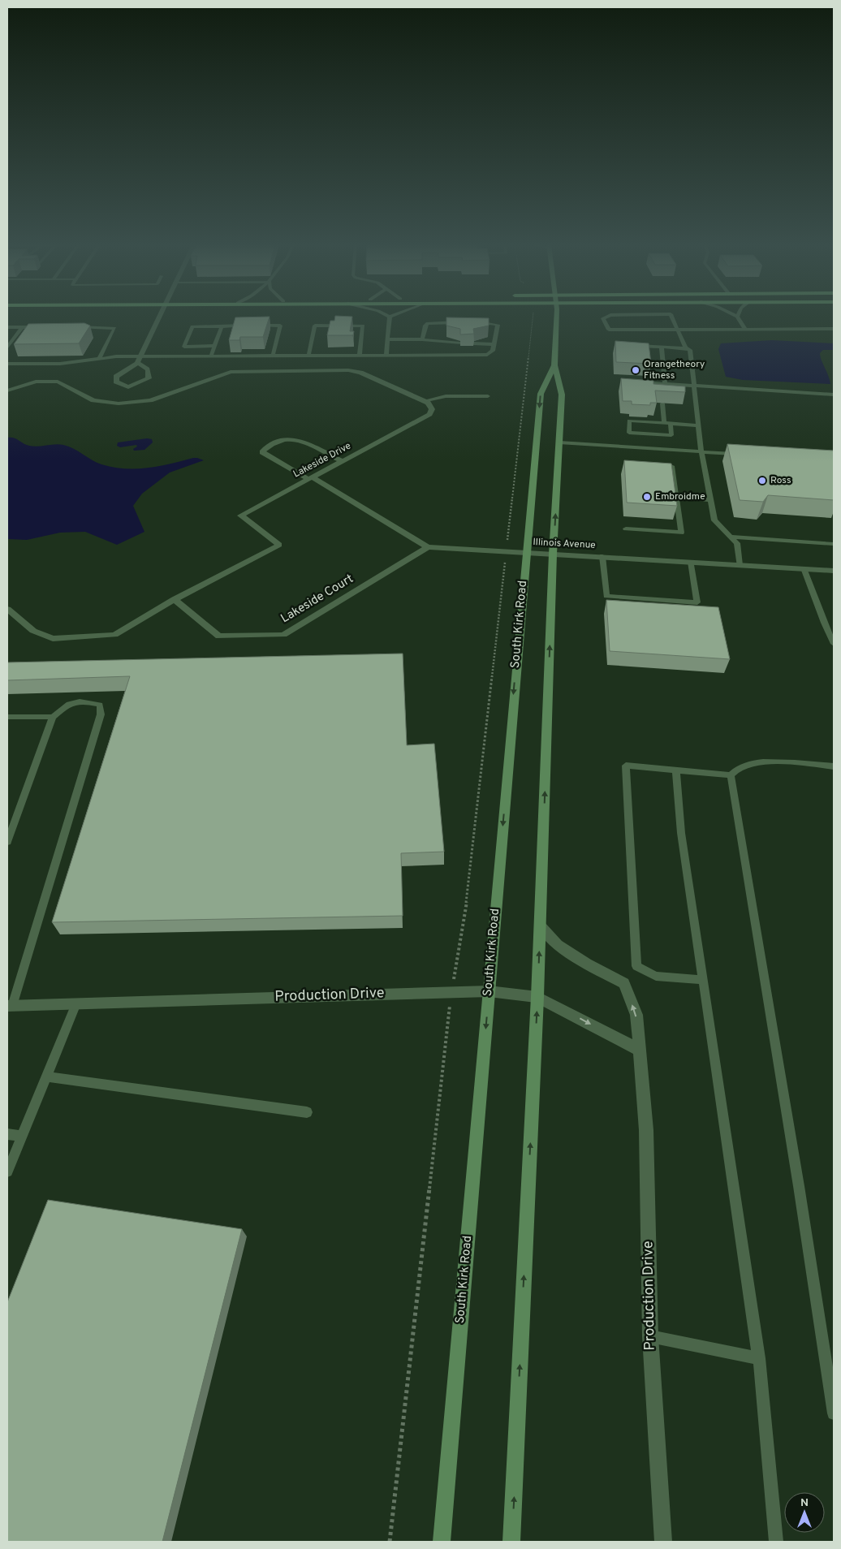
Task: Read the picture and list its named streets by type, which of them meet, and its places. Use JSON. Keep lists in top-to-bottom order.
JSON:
{
  "streets": {
    "main road": ["South Kirk Road"],
    "street": [
      "Lakeside Drive",
      "Illinois Avenue",
      "Lakeside Court",
      "Production Drive"
    ]
  },
  "crossings": [
    ["Lakeside Drive", "Illinois Avenue"],
    ["Lakeside Drive", "Lakeside Court"],
    ["Illinois Avenue", "Lakeside Court"],
    ["Illinois Avenue", "South Kirk Road"],
    ["South Kirk Road", "Production Drive"]
  ],
  "places": ["Orangetheory Fitness", "Ross", "Embroidme"],
  "north": "top"
}
